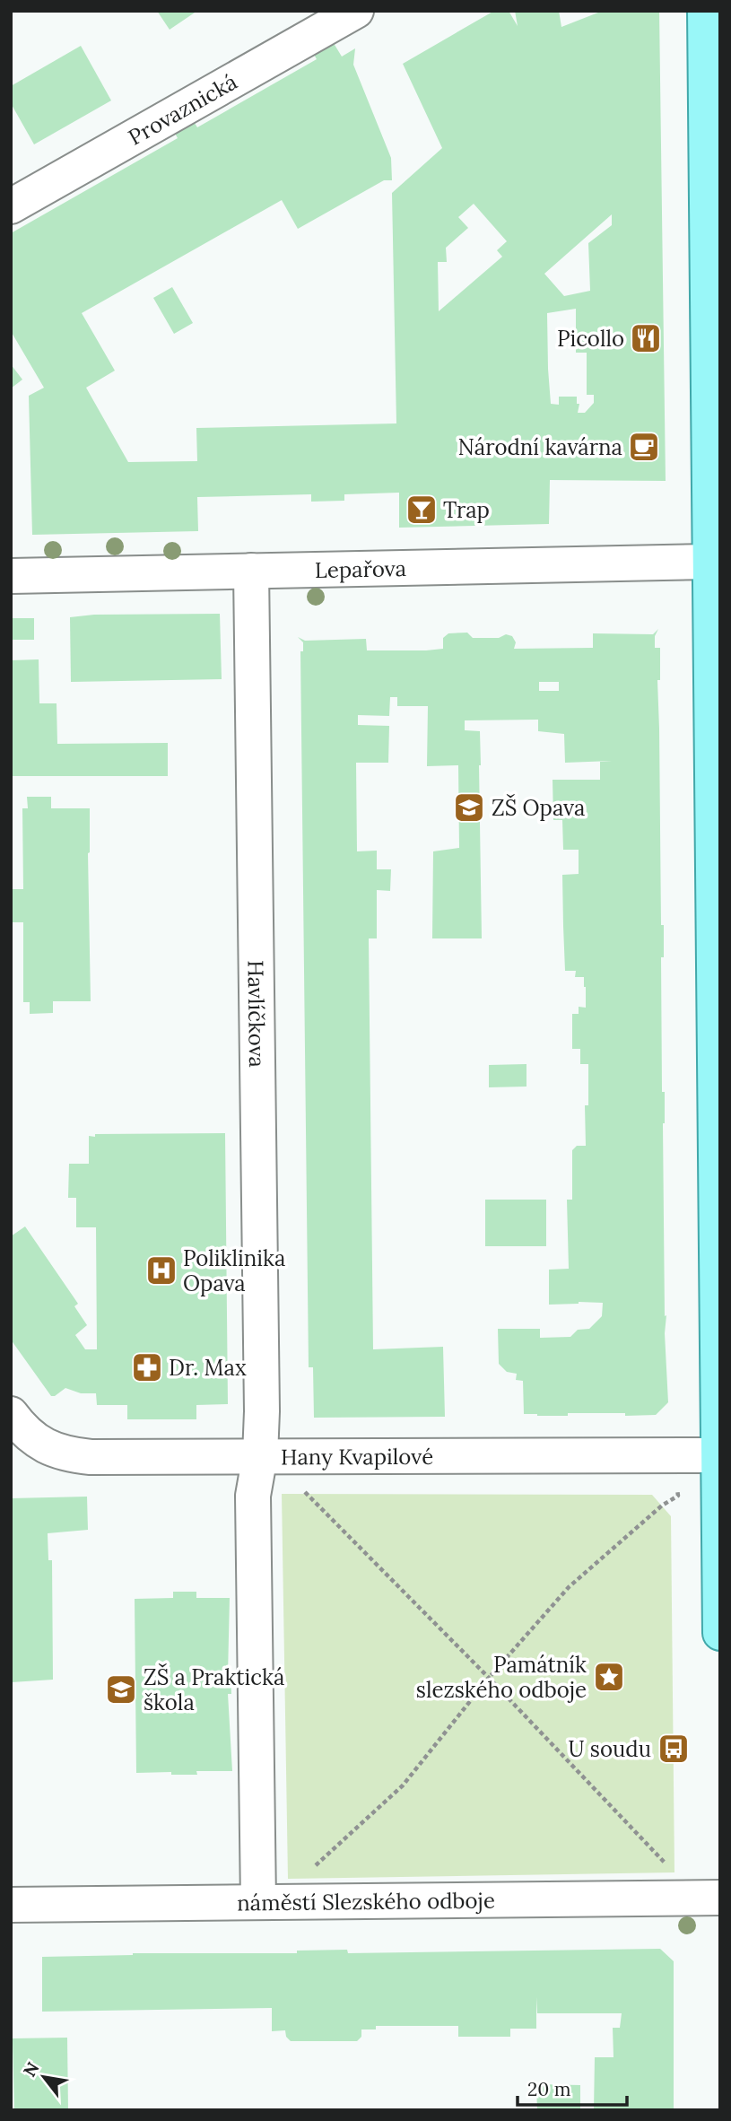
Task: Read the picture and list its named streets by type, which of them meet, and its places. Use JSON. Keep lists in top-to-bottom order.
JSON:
{
  "streets": {
    "street": [
      "Provaznická",
      "Lepařova",
      "Havlíčkova",
      "Hany Kvapilové",
      "náměstí Slezského odboje"
    ]
  },
  "crossings": [
    ["Lepařova", "Havlíčkova"],
    ["Havlíčkova", "Hany Kvapilové"],
    ["Havlíčkova", "náměstí Slezského odboje"]
  ],
  "places": {
    "restaurant": ["Picollo"],
    "cafe": ["Národní kavárna"],
    "bar": ["Trap"],
    "school or university": ["ZŠ Opava", "ZŠ a Praktická škola"],
    "hospital": ["Poliklinika Opava"],
    "pharmacy": ["Dr. Max"],
    "place": ["Památník slezského odboje"],
    "bus stop": ["U soudu"]
  },
  "scale_bar": "20 m",
  "north": "top left"
}
